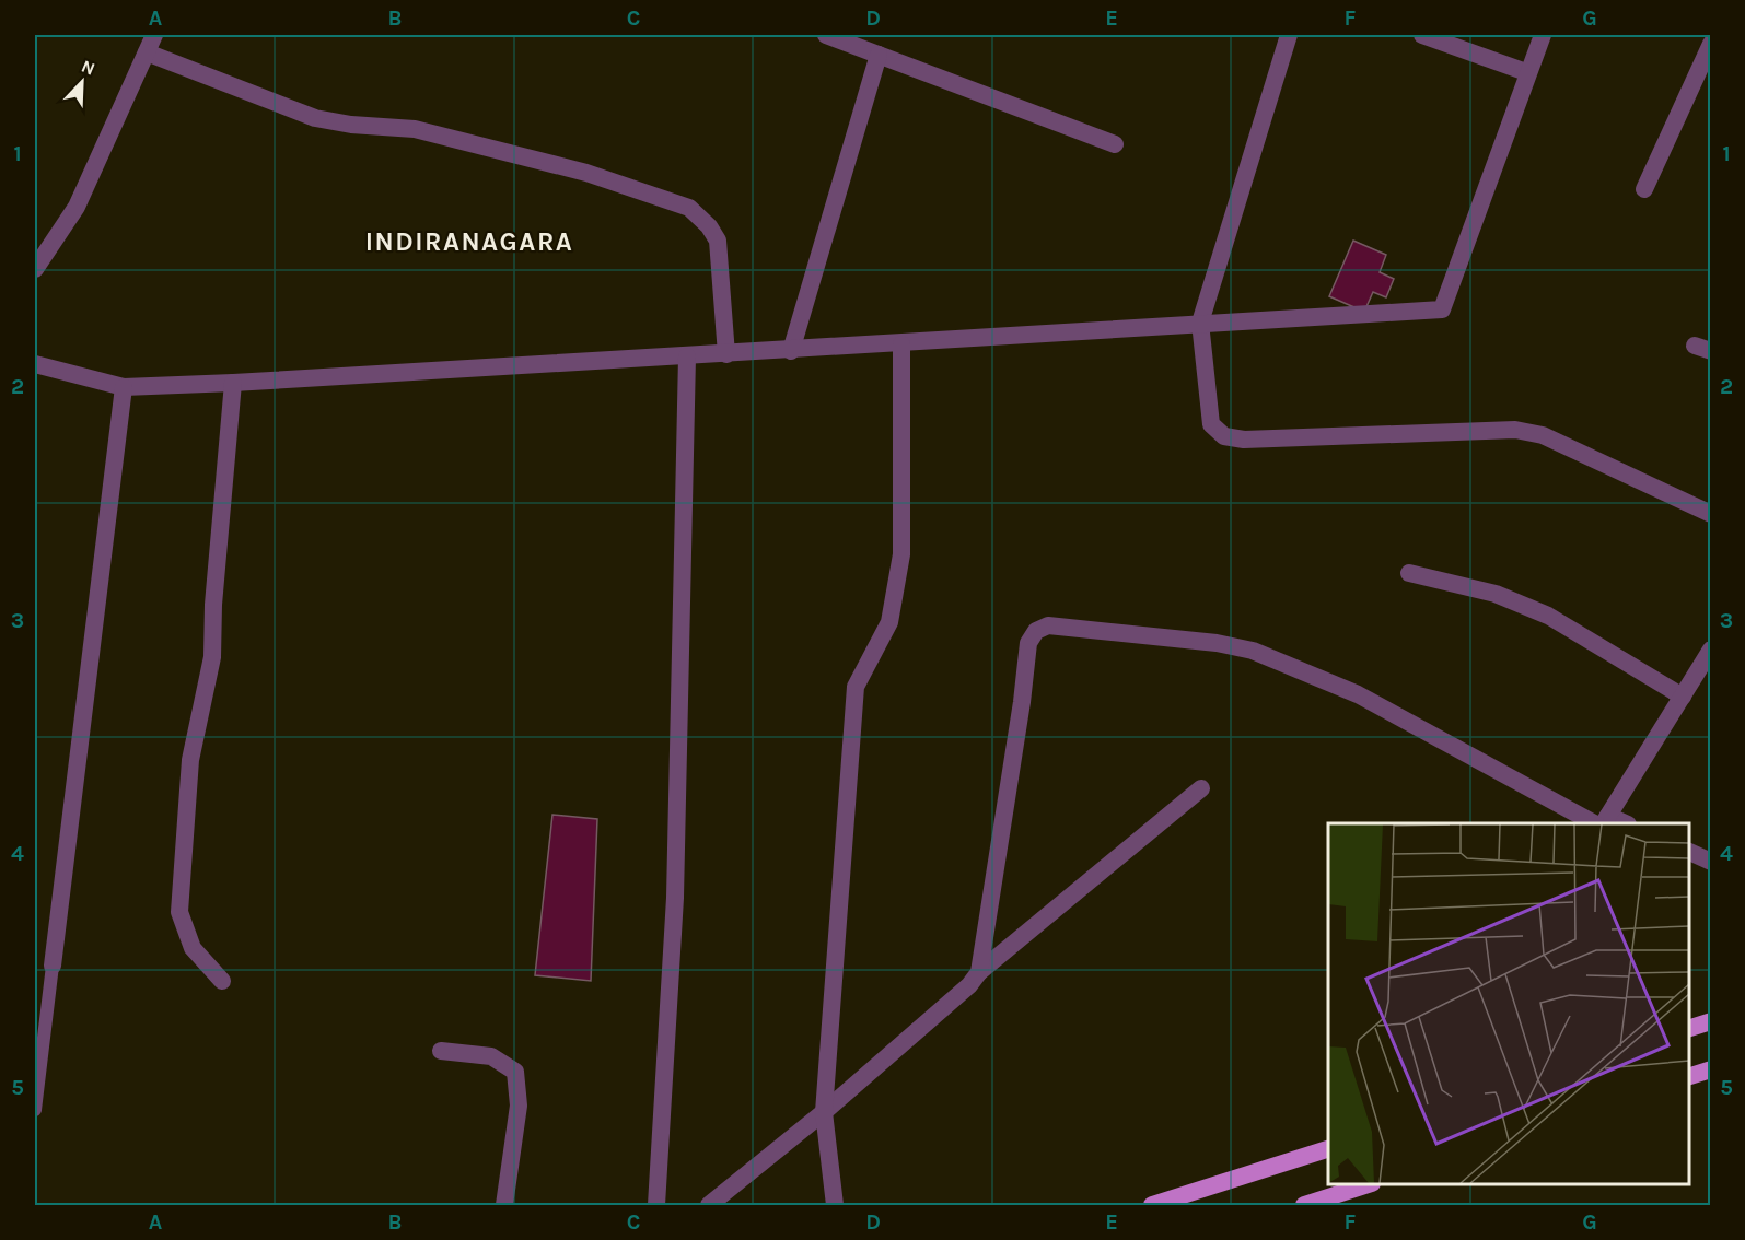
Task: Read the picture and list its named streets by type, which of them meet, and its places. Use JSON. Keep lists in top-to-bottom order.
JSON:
{
  "districts": ["INDIRANAGARA"],
  "north": "top right",
  "grid": {
    "columns": [
      "A",
      "B",
      "C",
      "D",
      "E",
      "F",
      "G"
    ],
    "rows": [
      "1",
      "2",
      "3",
      "4",
      "5"
    ]
  }
}
